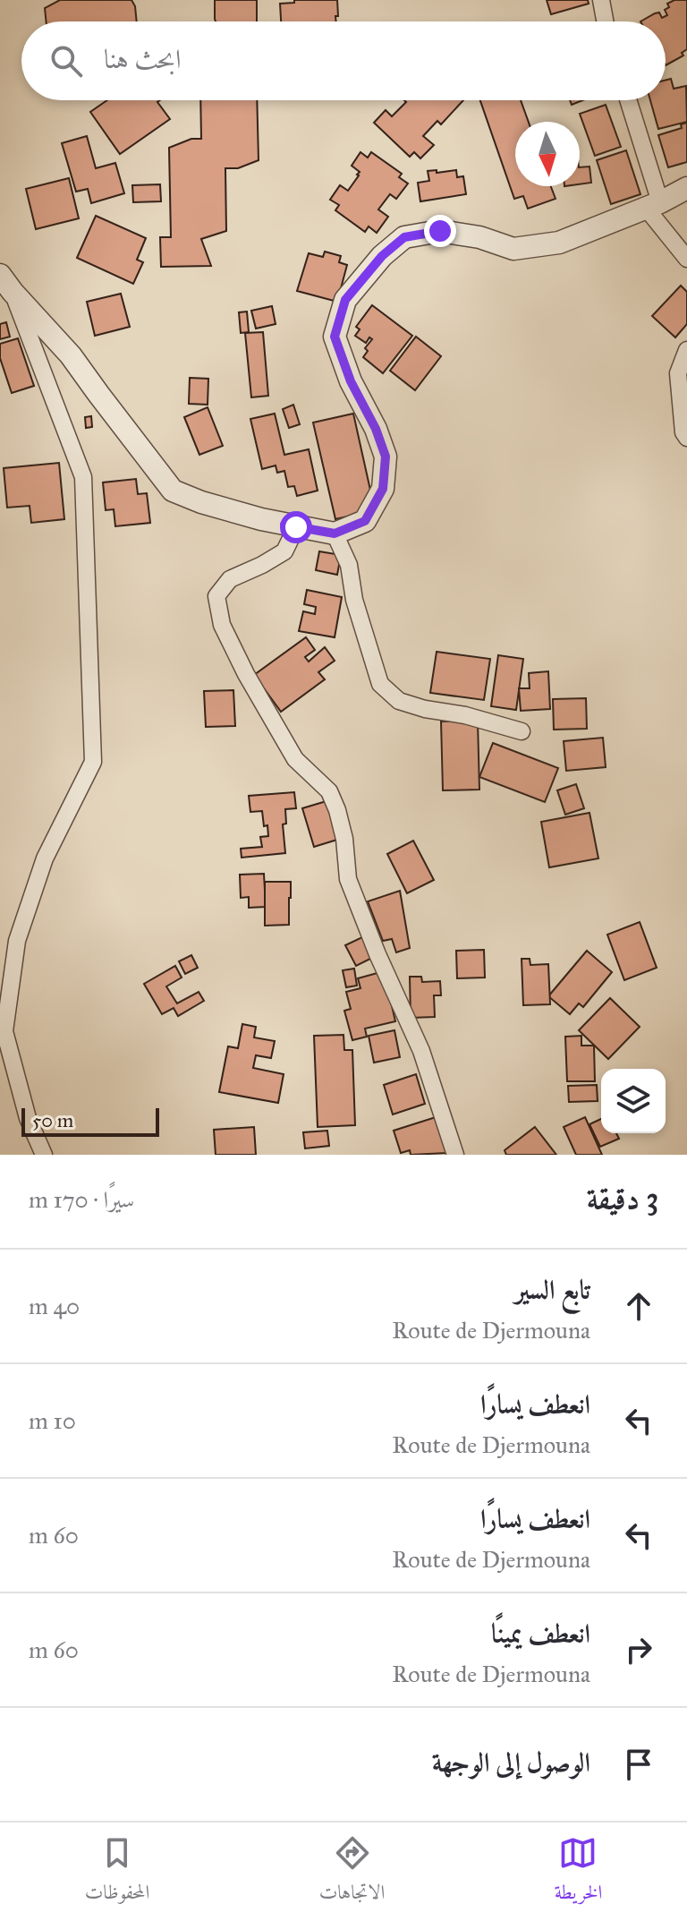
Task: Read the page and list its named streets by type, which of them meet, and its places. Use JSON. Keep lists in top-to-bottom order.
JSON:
{
  "scale_bar": "50 m",
  "north": "bottom",
  "page": {
    "search": "ابحث هنا",
    "scale": "50 m",
    "heading": ["3 دقيقة", "سيرًا · 170 m"],
    "list": [
      ["تابع السير", "Route de Djermouna", "40 m"],
      ["انعطف يسارًا", "Route de Djermouna", "10 m"],
      ["انعطف يسارًا", "Route de Djermouna", "60 m"],
      ["انعطف يمينًا", "Route de Djermouna", "60 m"],
      "الوصول إلى الوجهة"
    ],
    "nav": ["الخريطة", "الاتجاهات", "المحفوظات"]
  }
}
